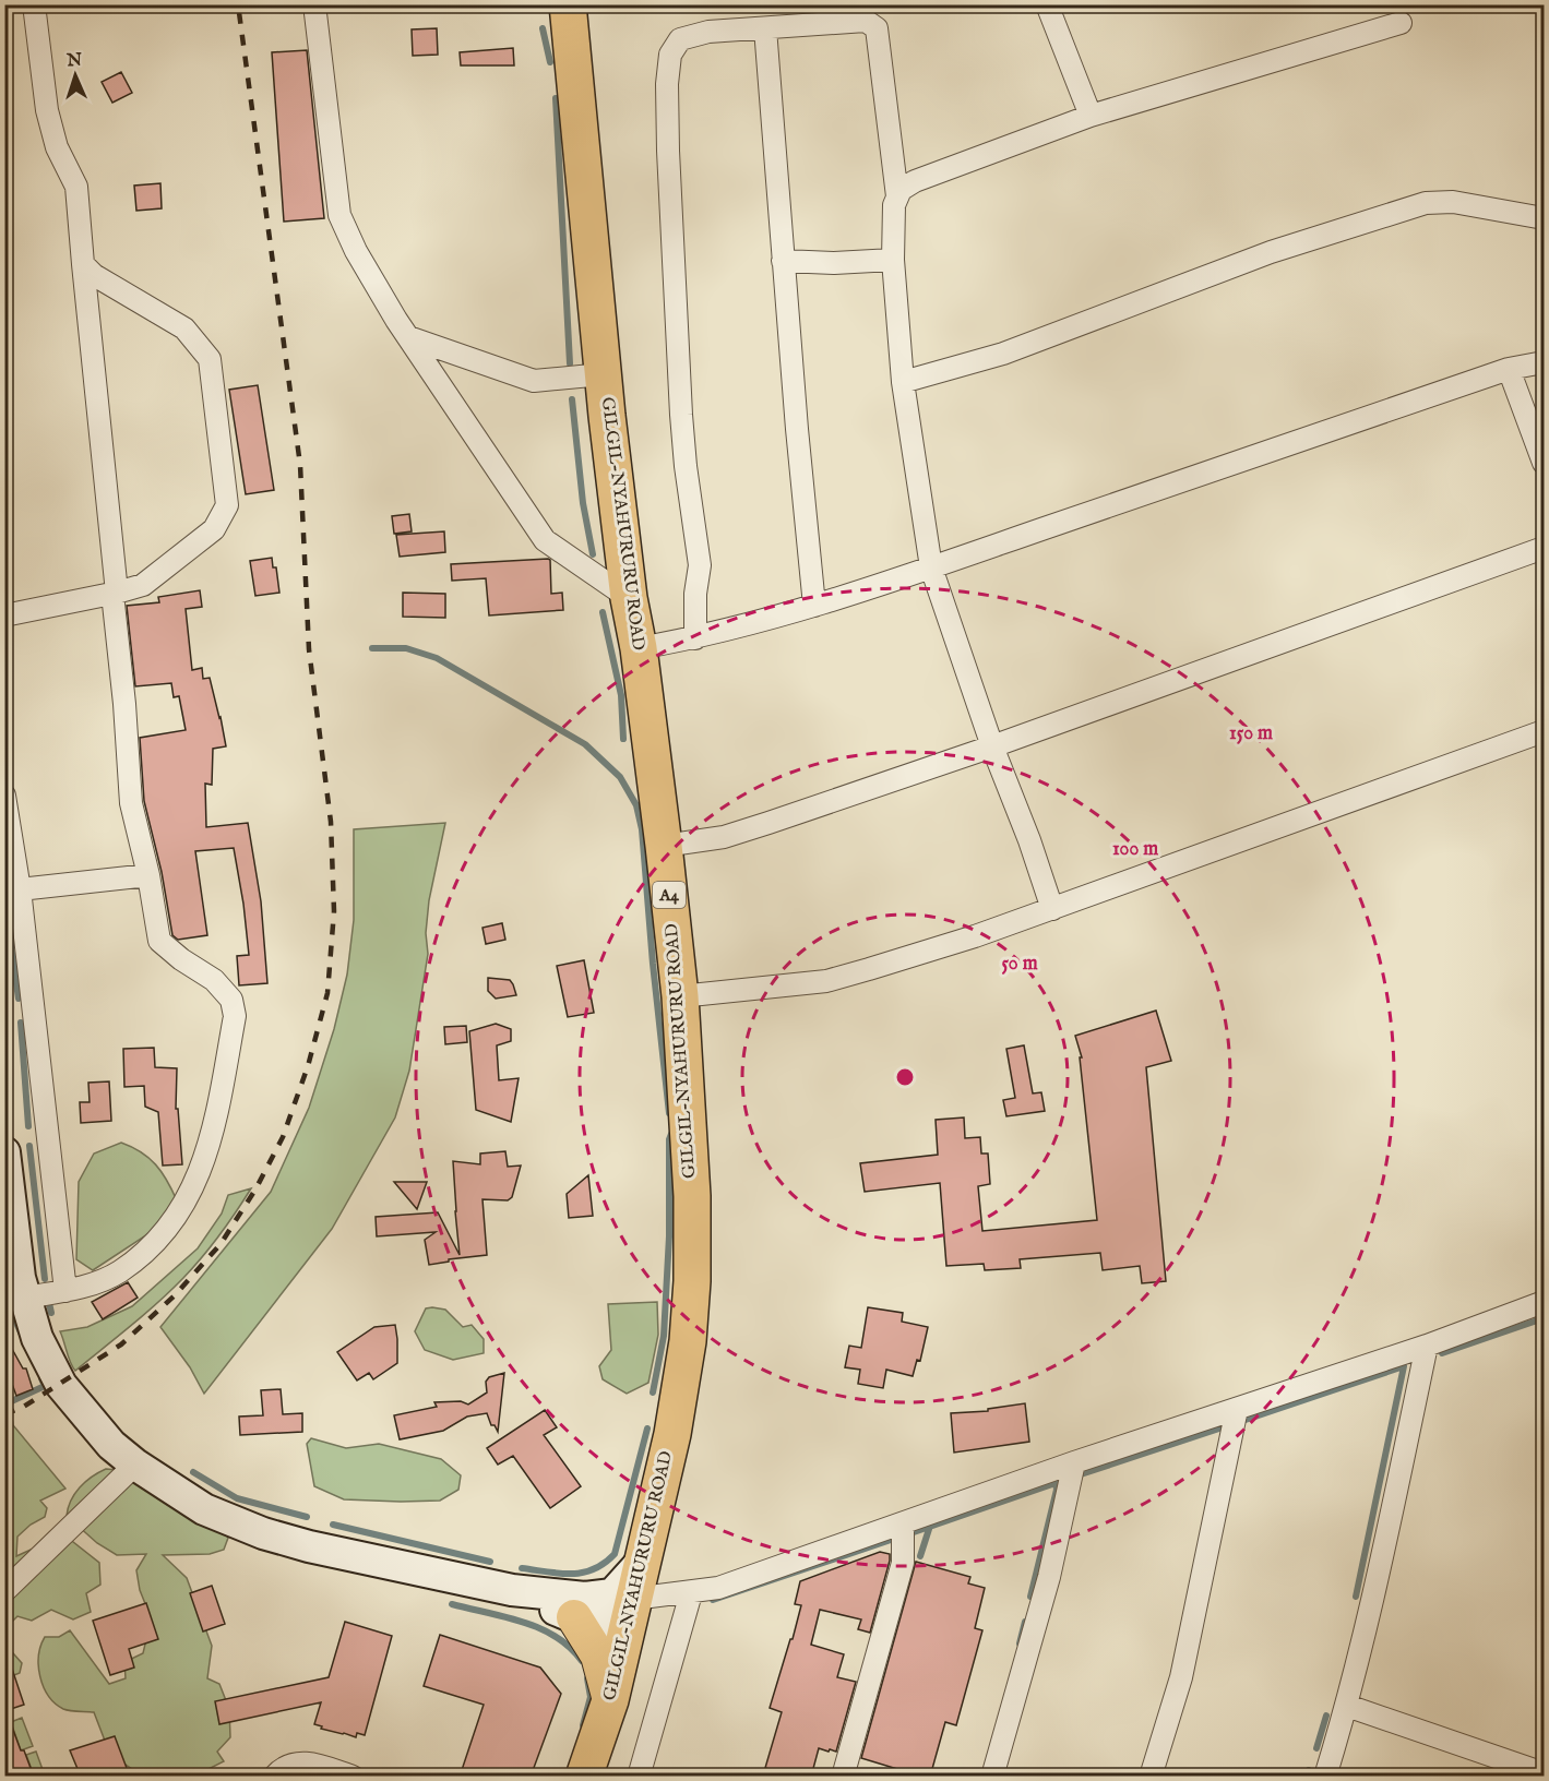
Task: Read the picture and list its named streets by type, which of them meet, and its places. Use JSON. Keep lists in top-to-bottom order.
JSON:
{
  "streets": {
    "highway": ["GILGIL-NYAHURURU ROAD", "A4"]
  },
  "north": "top",
  "rings": ["150 m", "100 m", "50 m"]
}
